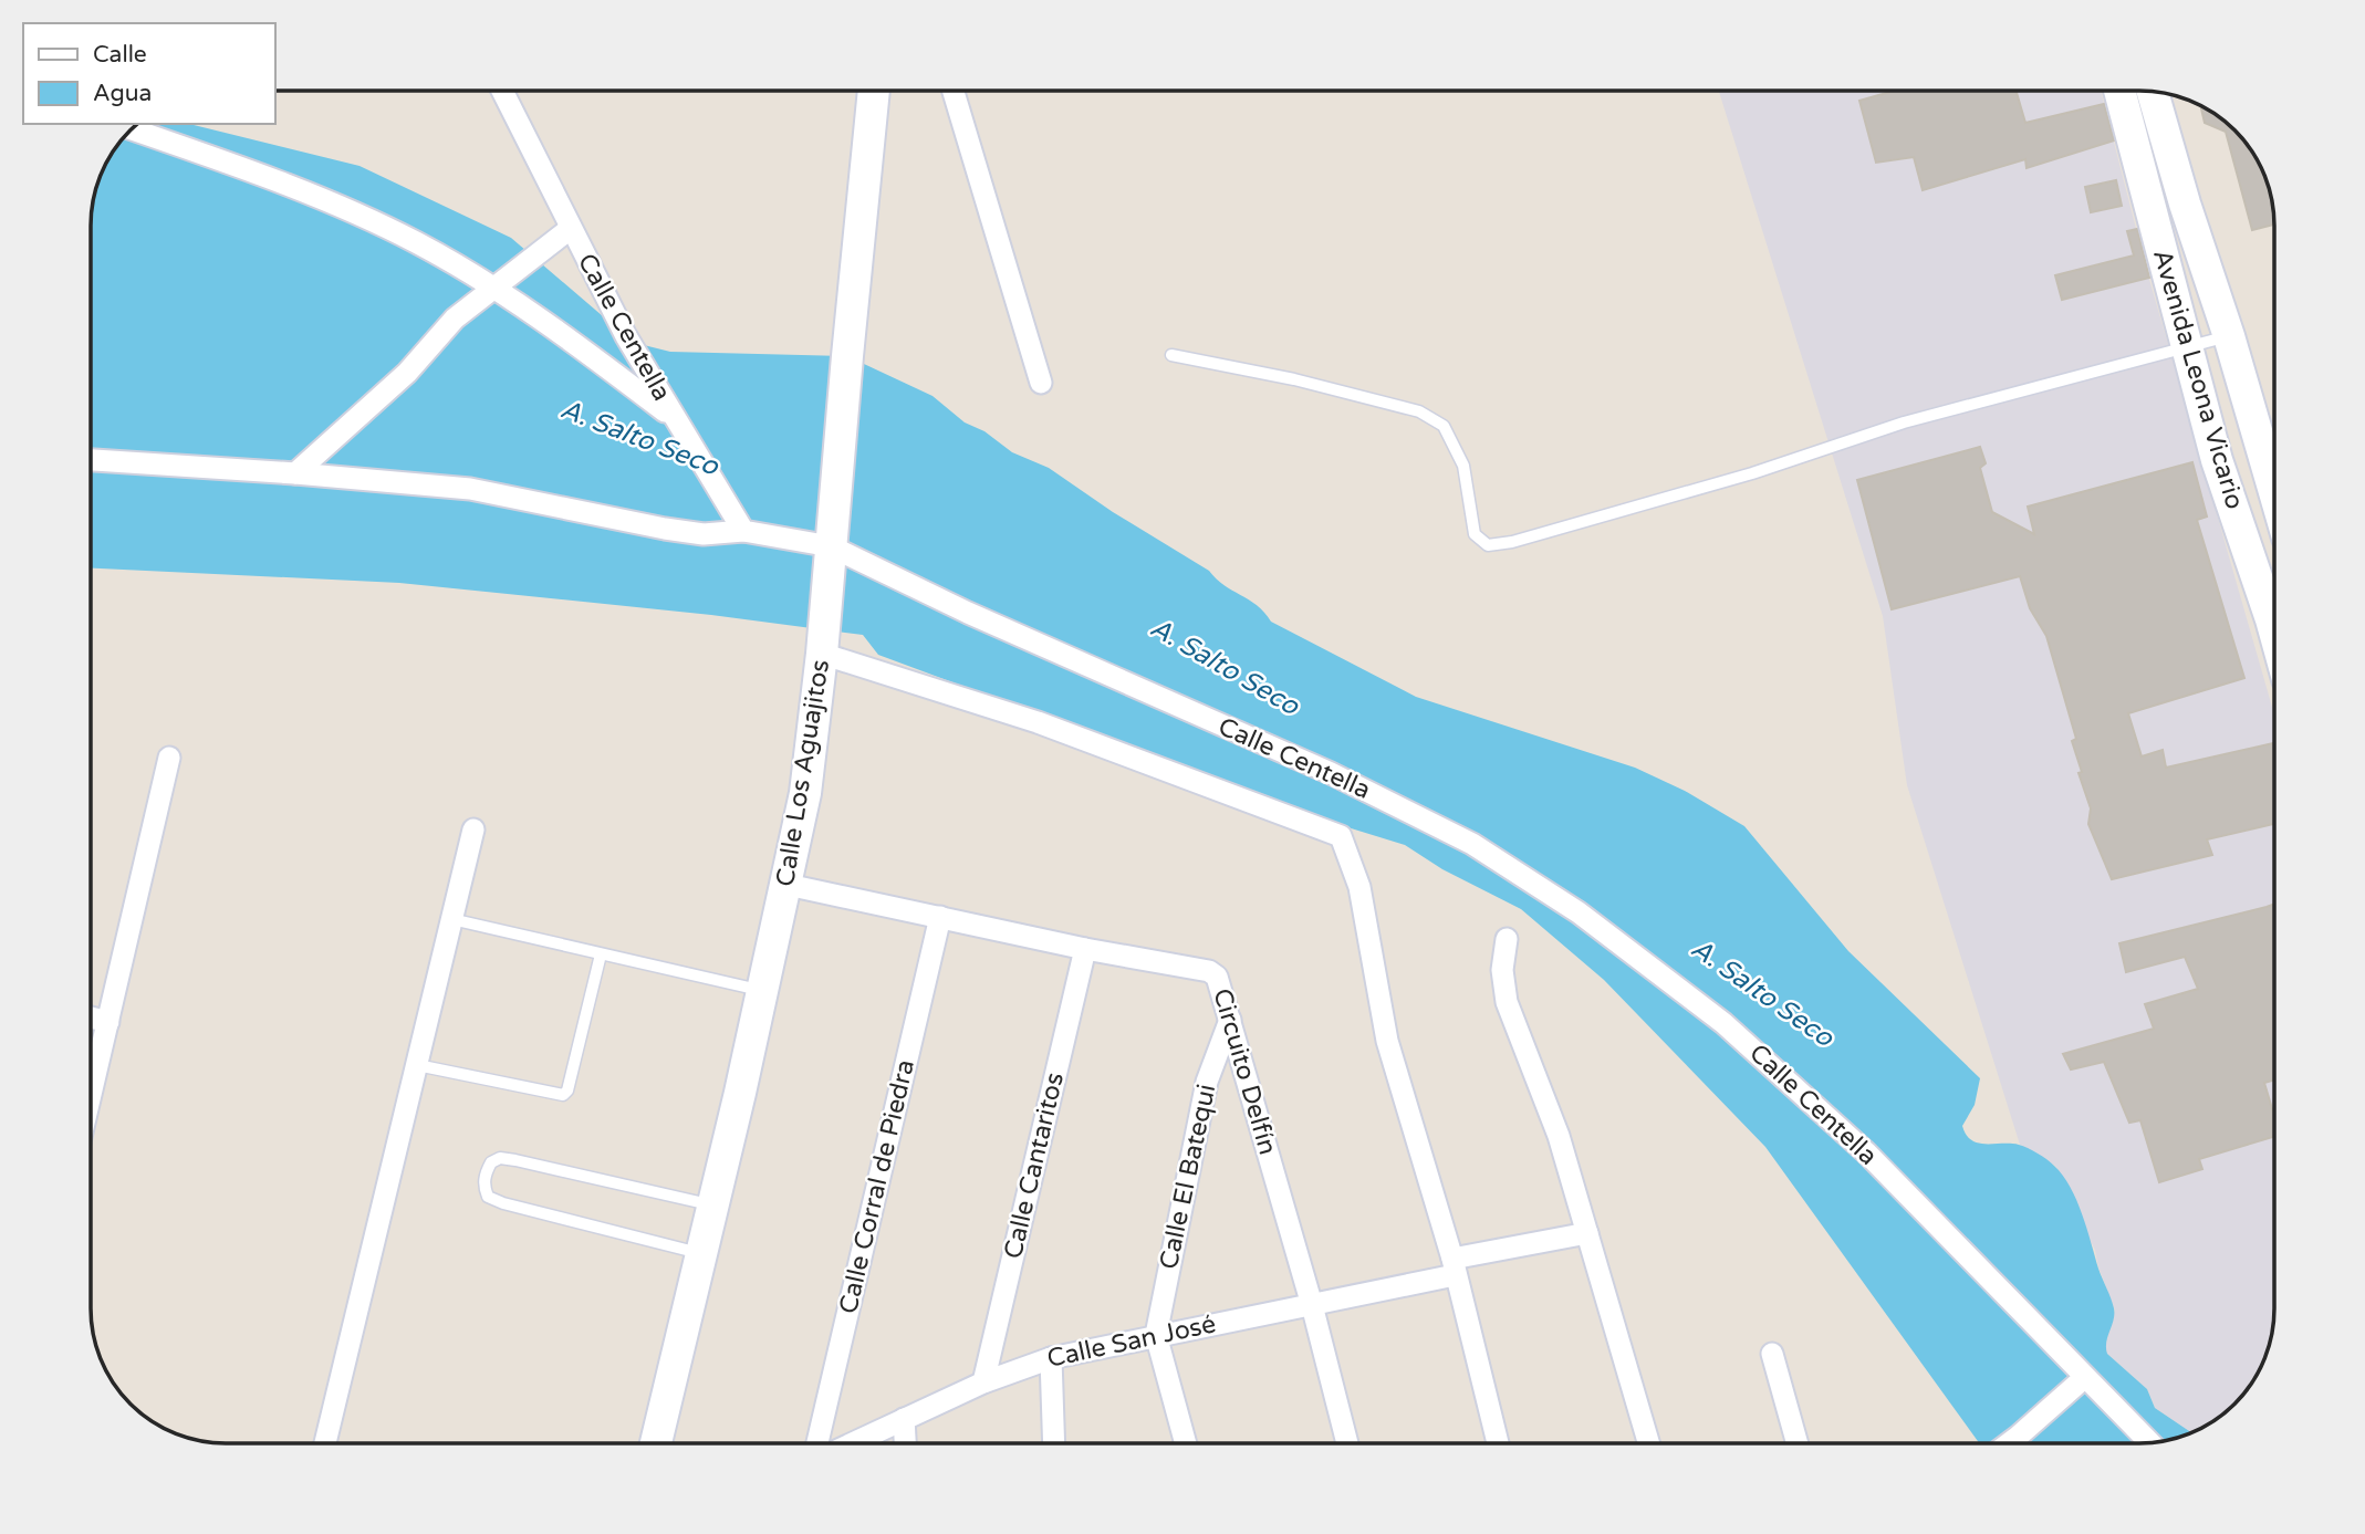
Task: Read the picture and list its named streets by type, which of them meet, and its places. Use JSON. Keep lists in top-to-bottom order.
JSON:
{
  "streets": {
    "street": [
      "Calle Centella",
      "Avenida Leona Vicario",
      "Calle Los Aguajitos",
      "Circuito Delfín",
      "Calle Cantaritos",
      "Calle El Batequi",
      "Calle Corral de Piedra",
      "Calle San José"
    ]
  },
  "crossings": [
    ["Calle Centella", "Calle Los Aguajitos"],
    ["Calle Los Aguajitos", "Circuito Delfín"],
    ["Circuito Delfín", "Calle Cantaritos"],
    ["Circuito Delfín", "Calle El Batequi"],
    ["Circuito Delfín", "Calle Corral de Piedra"],
    ["Circuito Delfín", "Calle San José"],
    ["Calle Cantaritos", "Calle San José"],
    ["Calle El Batequi", "Calle San José"]
  ],
  "water": ["A. Salto Seco"],
  "legend": ["Calle", "Agua"]
}
